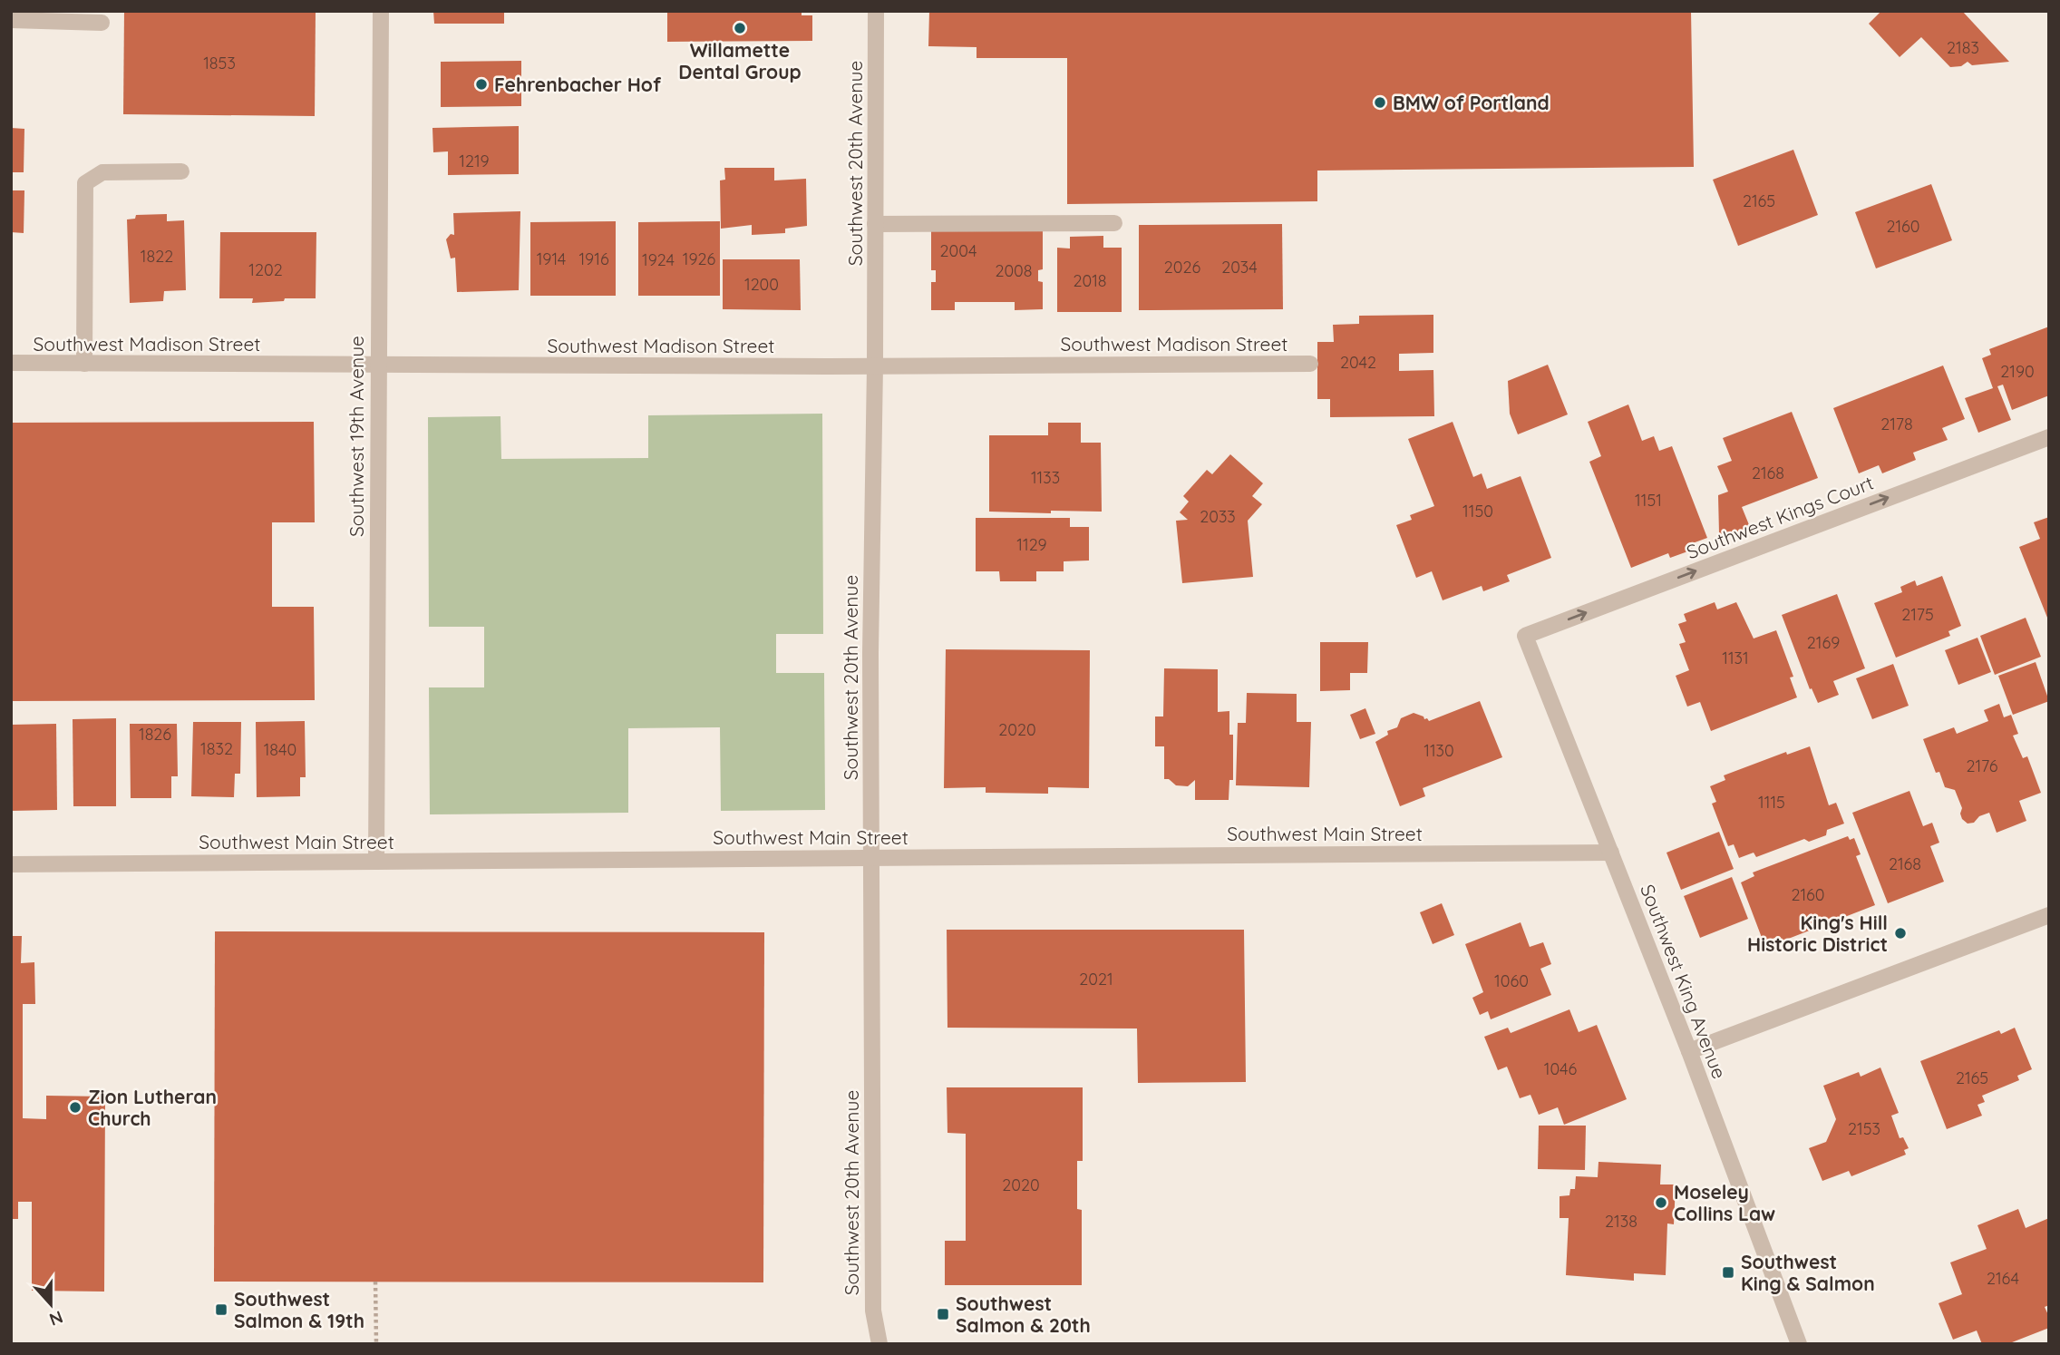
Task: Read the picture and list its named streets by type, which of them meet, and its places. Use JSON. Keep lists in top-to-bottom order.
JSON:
{
  "streets": {
    "street": [
      "Southwest 20th Avenue",
      "Southwest Madison Street",
      "Southwest 19th Avenue",
      "Southwest Kings Court",
      "Southwest Main Street",
      "Southwest King Avenue"
    ]
  },
  "crossings": [
    ["Southwest 20th Avenue", "Southwest Madison Street"],
    ["Southwest 20th Avenue", "Southwest Main Street"],
    ["Southwest Madison Street", "Southwest 19th Avenue"],
    ["Southwest 19th Avenue", "Southwest Main Street"],
    ["Southwest Kings Court", "Southwest King Avenue"],
    ["Southwest Main Street", "Southwest King Avenue"]
  ],
  "one_way": ["Southwest Kings Court"],
  "places": {
    "other": [
      "Willamette Dental Group",
      "Fehrenbacher Hof",
      "BMW of Portland",
      "King's Hill Historic District",
      "Zion Lutheran Church",
      "Moseley Collins Law"
    ],
    "transit": ["Southwest King & Salmon", "Southwest Salmon & 19th", "Southwest Salmon & 20th"]
  },
  "house_numbers": [
    "2183",
    "1853",
    "1219",
    "2165",
    "2160",
    "2004",
    "1822",
    "1914",
    "1916",
    "1926",
    "1924",
    "2026",
    "2034",
    "1202",
    "2008",
    "2018",
    "1200",
    "2042",
    "2190",
    "2178",
    "2168",
    "1133",
    "1151",
    "1150",
    "2033",
    "1129",
    "2175",
    "2169",
    "1131",
    "2020",
    "1826",
    "1832",
    "1840",
    "1130",
    "2176",
    "1115",
    "2168",
    "2160",
    "2021",
    "1060",
    "1046",
    "2165",
    "2153",
    "2020",
    "2138",
    "2164"
  ],
  "north": "bottom"
}
